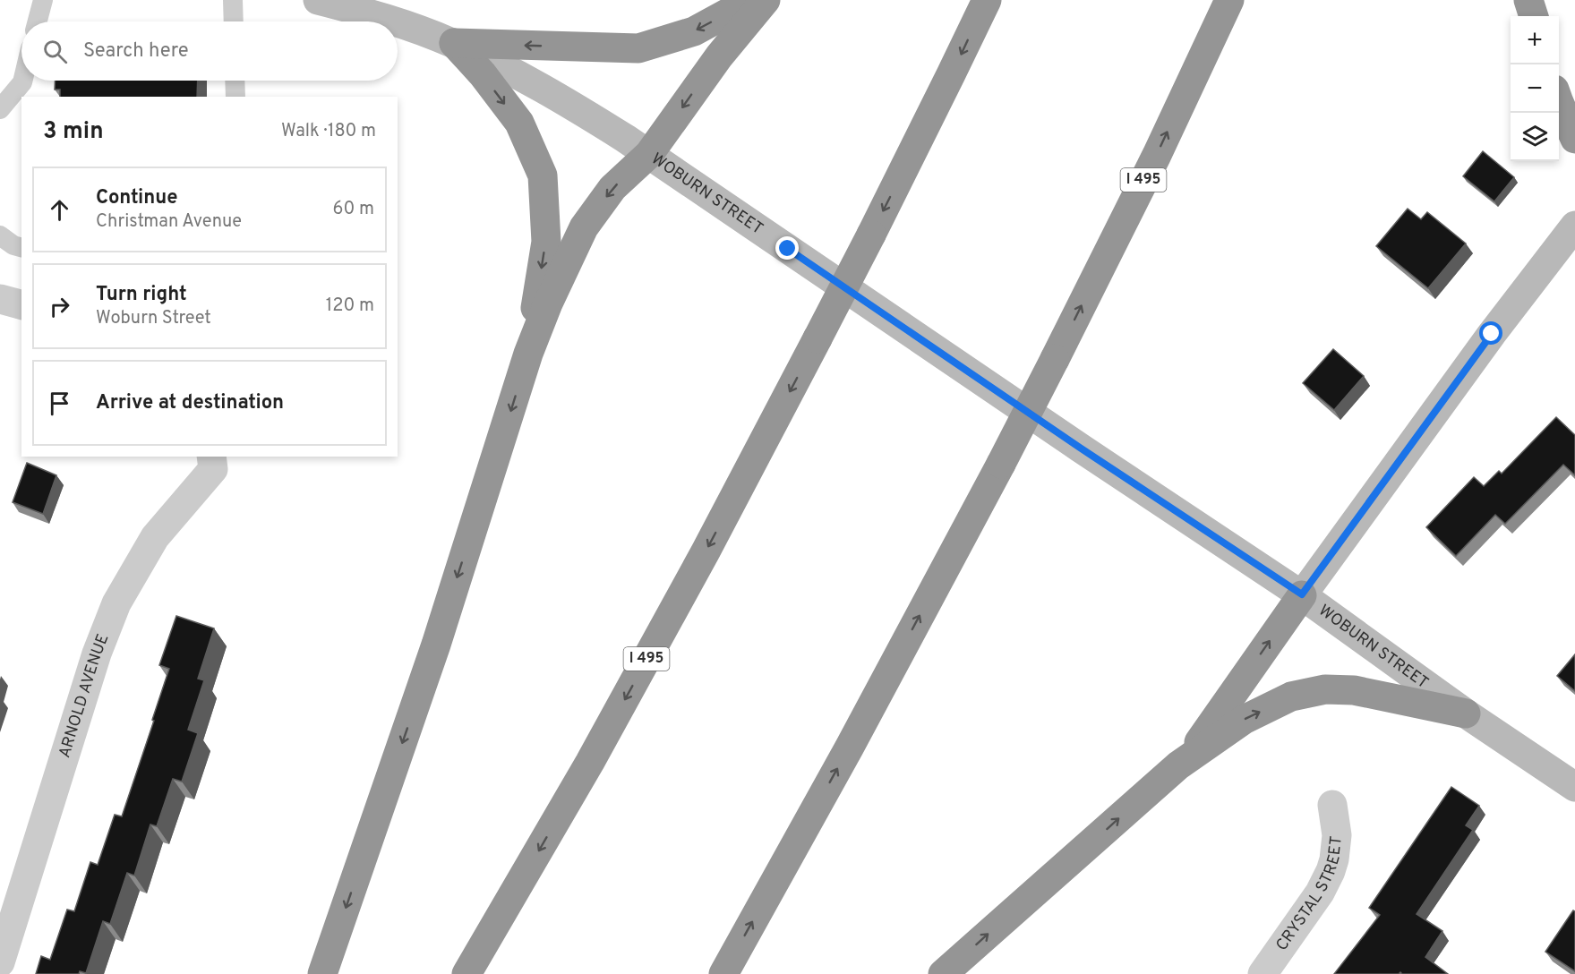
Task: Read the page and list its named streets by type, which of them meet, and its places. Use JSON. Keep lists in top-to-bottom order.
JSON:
{
  "streets": {
    "highway": ["I 495"],
    "main road": ["WOBURN STREET"],
    "street": ["ARNOLD AVENUE", "CRYSTAL STREET"]
  },
  "page": {
    "map_buttons": ["+", "−"],
    "search": "Search here",
    "heading": ["3 min", "Walk · 180 m"],
    "list": [
      ["Continue", "Christman Avenue", "60 m"],
      ["Turn right", "Woburn Street", "120 m"],
      "Arrive at destination"
    ]
  }
}
